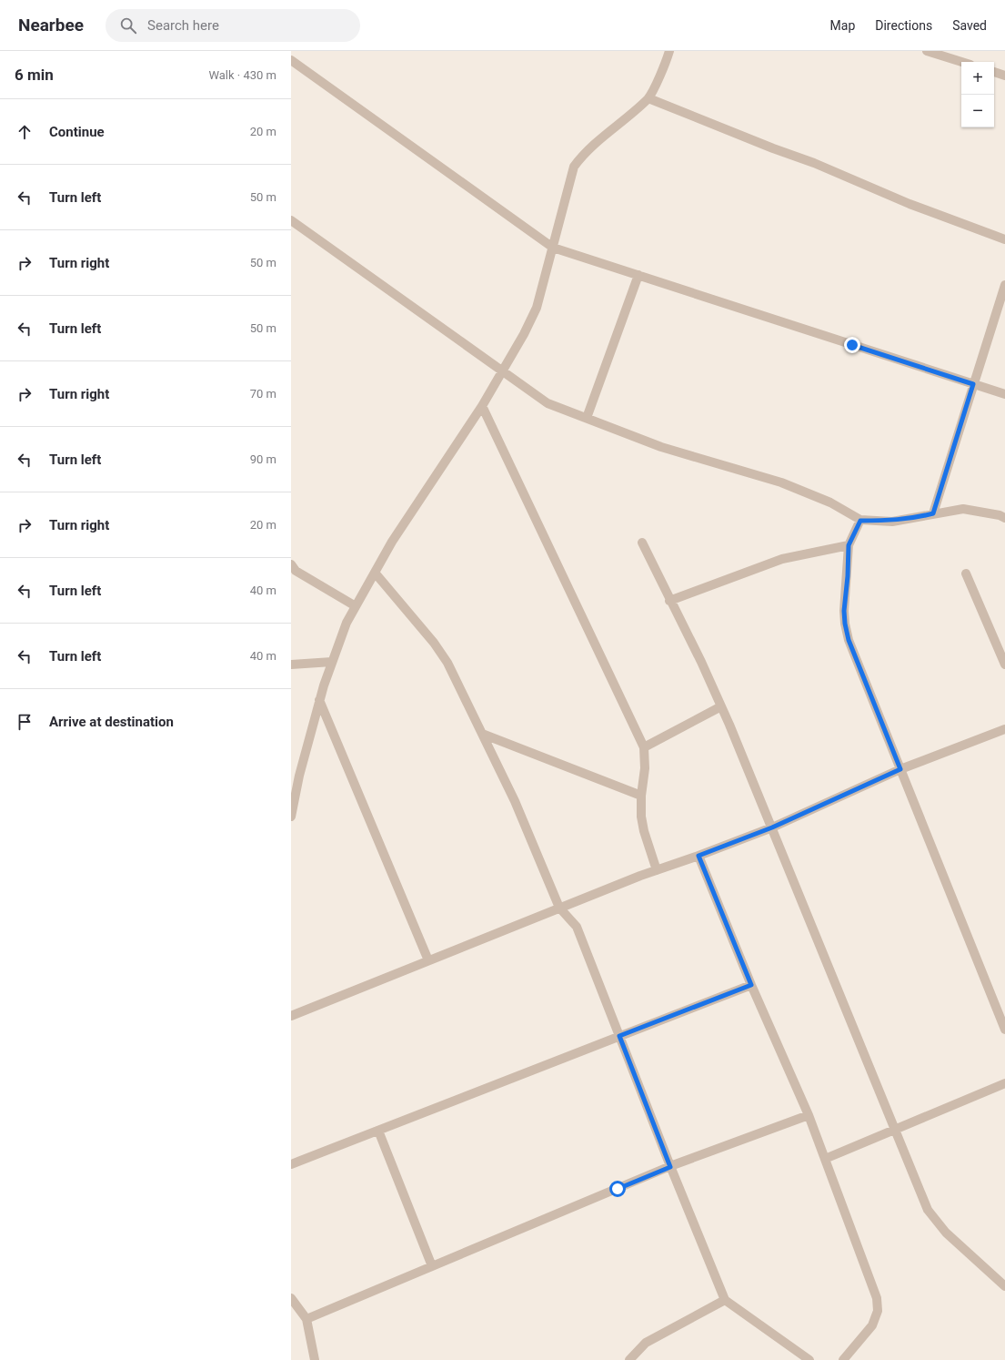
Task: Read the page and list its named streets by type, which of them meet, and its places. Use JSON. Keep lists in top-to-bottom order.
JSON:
{
  "page": {
    "header": "Nearbee",
    "search": "Search here",
    "nav": ["Map", "Directions", "Saved"],
    "heading": ["6 min", "Walk · 430 m"],
    "map_buttons": ["+", "−"],
    "list": [
      ["Continue", "20 m"],
      ["Turn left", "50 m"],
      ["Turn right", "50 m"],
      ["Turn left", "50 m"],
      ["Turn right", "70 m"],
      ["Turn left", "90 m"],
      ["Turn right", "20 m"],
      ["Turn left", "40 m"],
      ["Turn left", "40 m"],
      "Arrive at destination"
    ]
  }
}
